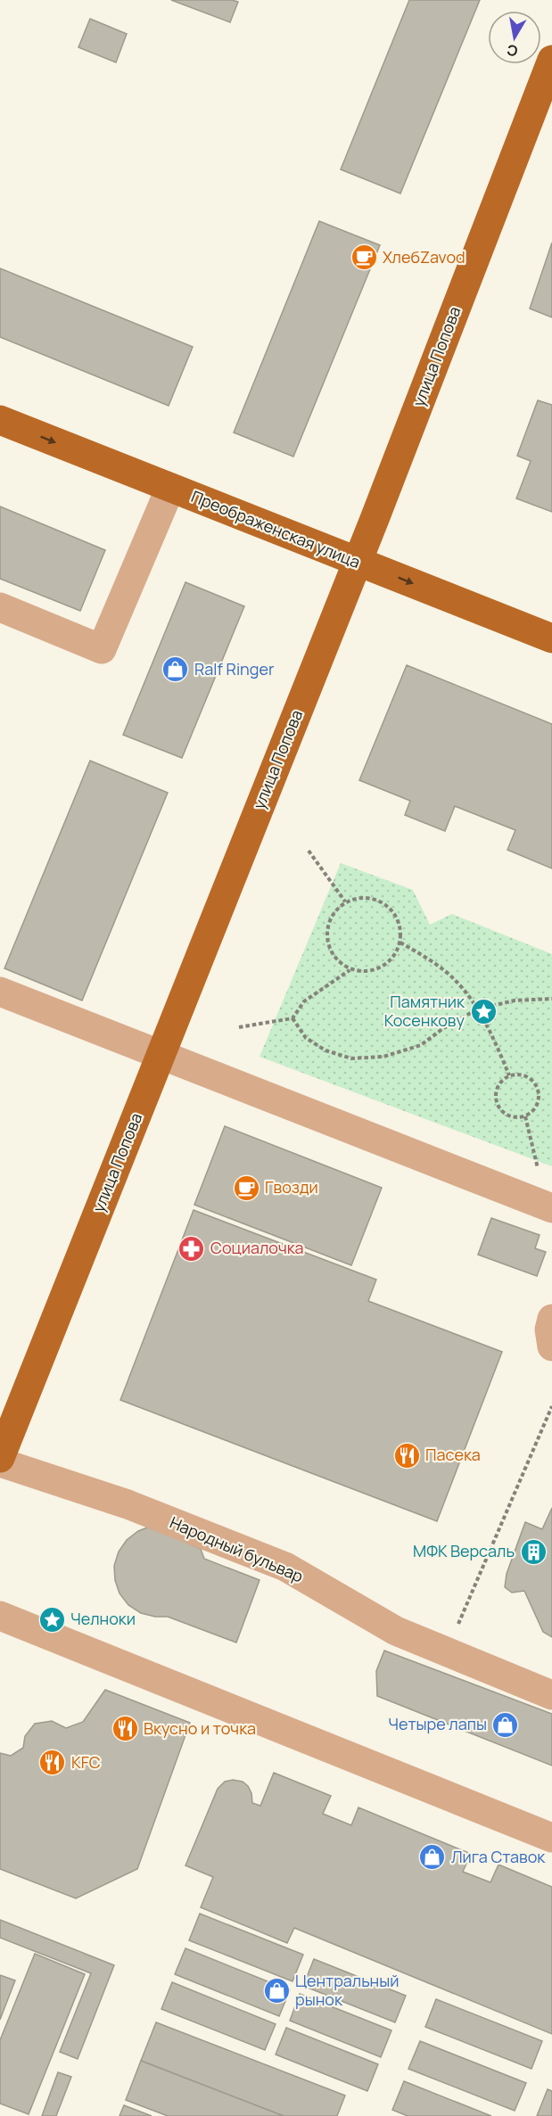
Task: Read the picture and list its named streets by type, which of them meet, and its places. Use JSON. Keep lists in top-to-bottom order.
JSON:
{
  "streets": {
    "main road": ["улица Попова", "Преображенская улица"],
    "street": ["Народный бульвар"]
  },
  "crossings": [
    ["улица Попова", "Преображенская улица"],
    ["улица Попова", "Народный бульвар"]
  ],
  "one_way": ["Преображенская улица"],
  "places": {
    "cafe": ["ХлебZavod", "Гвозди"],
    "shop": [
      "Ralf Ringer",
      "Четыре лапы",
      "Лига Ставок",
      "Центральный рынок"
    ],
    "place": ["Памятник Косенкову", "Челноки"],
    "pharmacy": ["Социалочка"],
    "restaurant": ["Пасека", "Вкусно и точка", "KFC"],
    "building": ["МФК Версаль"]
  },
  "north": "bottom"
}
